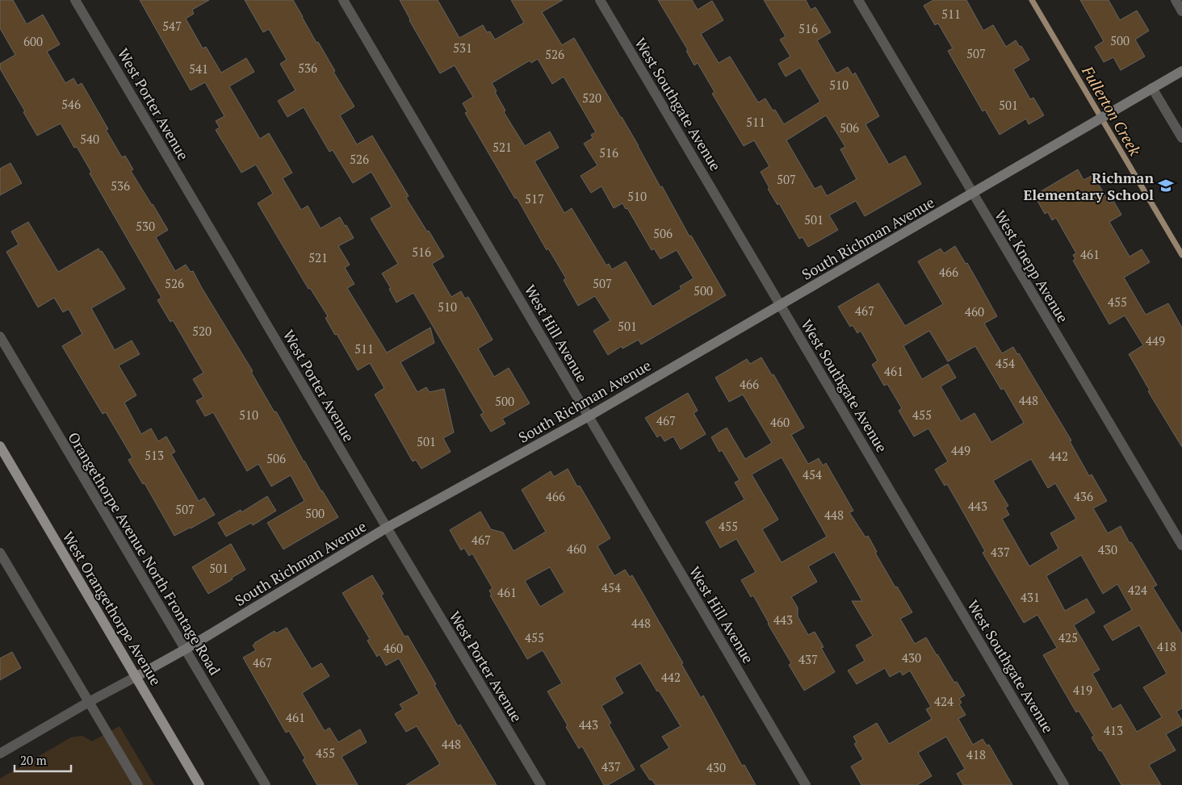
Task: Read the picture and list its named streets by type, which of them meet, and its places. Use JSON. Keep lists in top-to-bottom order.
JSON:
{
  "streets": {
    "main road": ["West Orangethorpe Avenue"],
    "street": [
      "West Porter Avenue",
      "West Southgate Avenue",
      "South Richman Avenue",
      "West Knepp Avenue",
      "West Hill Avenue",
      "Orangethorpe Avenue North Frontage Road"
    ]
  },
  "crossings": [
    ["West Porter Avenue", "South Richman Avenue"],
    ["West Southgate Avenue", "South Richman Avenue"],
    ["South Richman Avenue", "West Knepp Avenue"],
    ["South Richman Avenue", "West Hill Avenue"],
    ["South Richman Avenue", "Orangethorpe Avenue North Frontage Road"],
    ["South Richman Avenue", "West Orangethorpe Avenue"]
  ],
  "water": ["Fullerton Creek"],
  "places": {
    "school or university": ["Richman Elementary School"]
  },
  "house_numbers": [
    "511",
    "547",
    "516",
    "500",
    "600",
    "531",
    "507",
    "526",
    "536",
    "541",
    "510",
    "520",
    "546",
    "501",
    "511",
    "506",
    "540",
    "521",
    "516",
    "526",
    "507",
    "536",
    "510",
    "517",
    "501",
    "530",
    "506",
    "516",
    "461",
    "521",
    "466",
    "526",
    "507",
    "500",
    "455",
    "510",
    "467",
    "460",
    "501",
    "520",
    "449",
    "511",
    "454",
    "461",
    "466",
    "448",
    "500",
    "510",
    "455",
    "467",
    "460",
    "501",
    "449",
    "513",
    "442",
    "506",
    "454",
    "466",
    "436",
    "443",
    "507",
    "500",
    "448",
    "455",
    "467",
    "460",
    "430",
    "437",
    "501",
    "454",
    "424",
    "461",
    "431",
    "443",
    "448",
    "455",
    "425",
    "418",
    "460",
    "430",
    "437",
    "467",
    "442",
    "419",
    "424",
    "461",
    "443",
    "413",
    "448",
    "455",
    "418",
    "437",
    "430"
  ],
  "scale_bar": "20 m"
}
